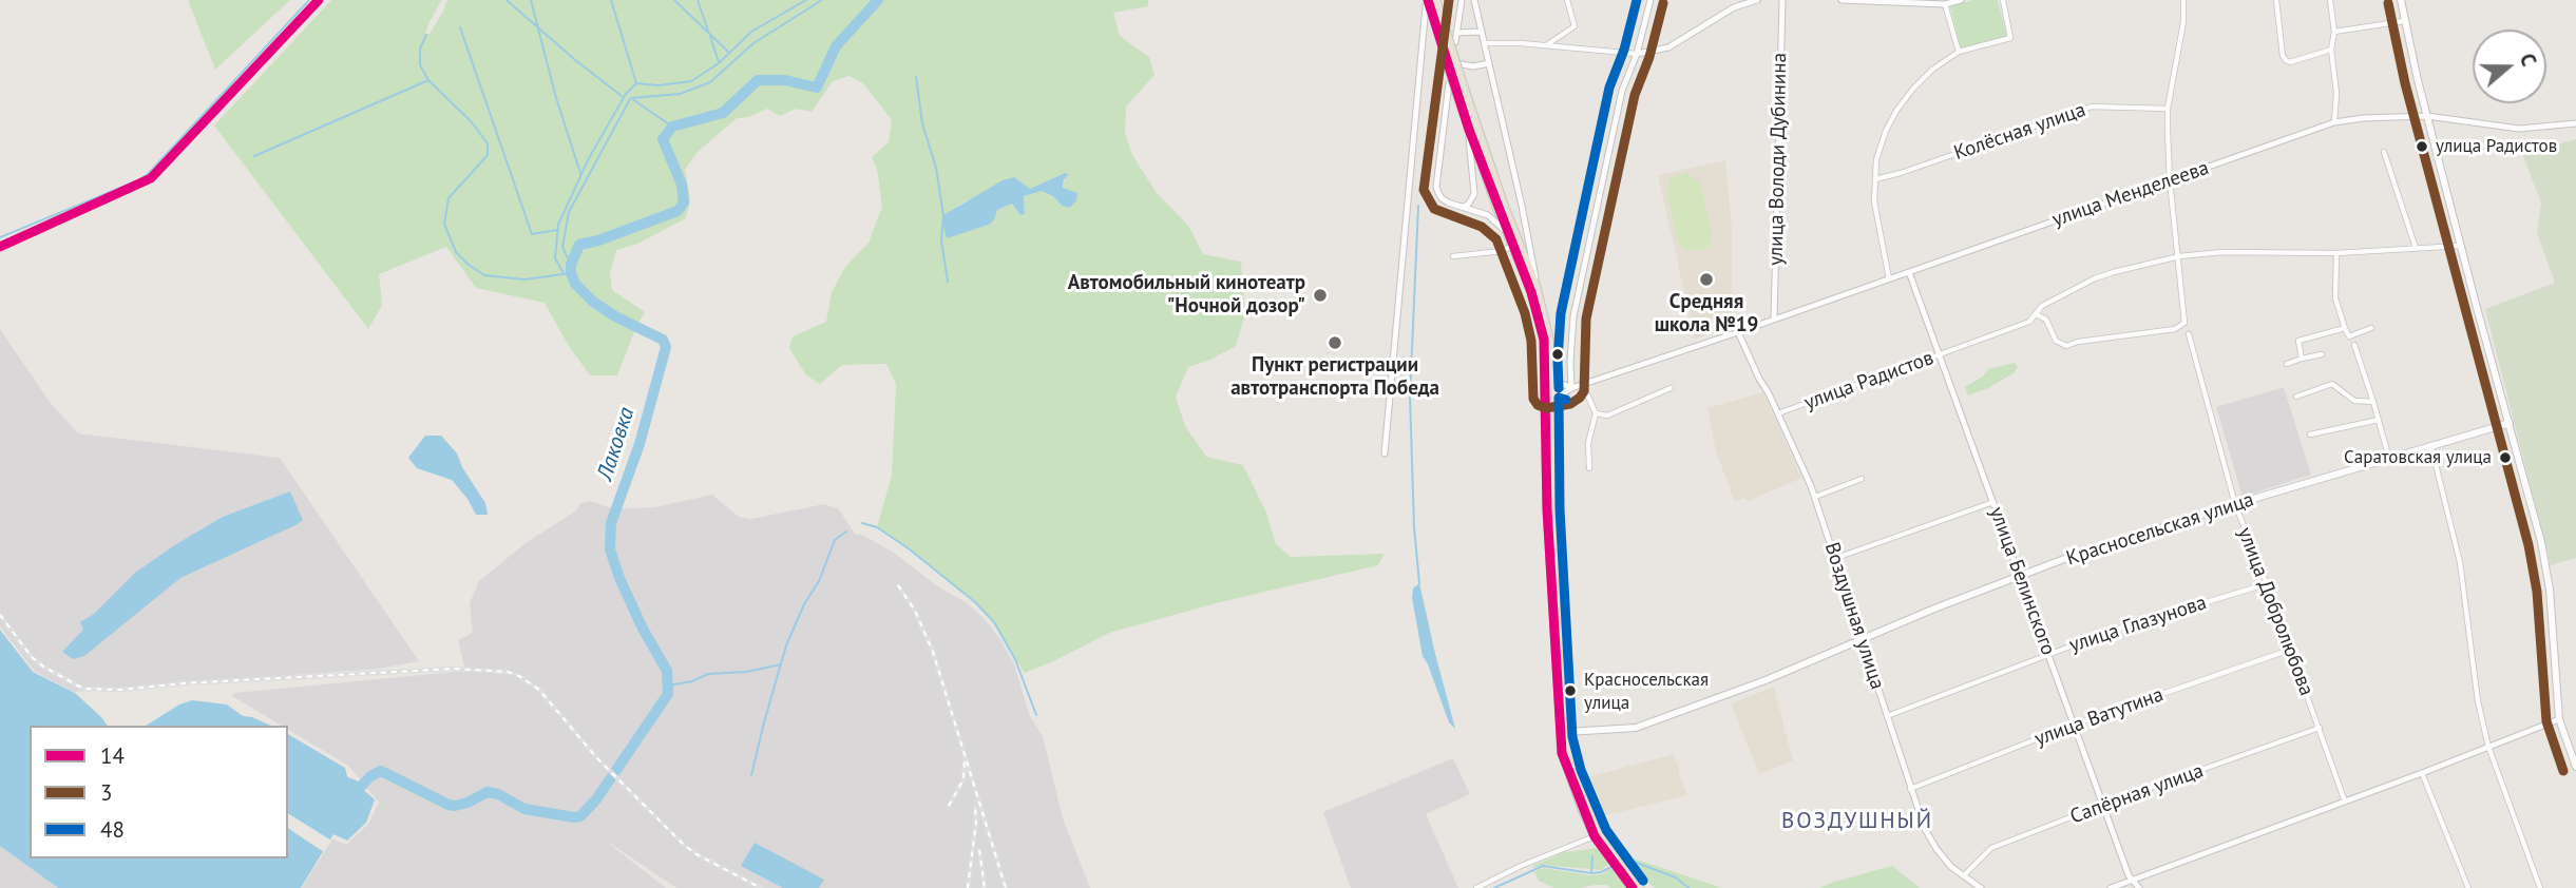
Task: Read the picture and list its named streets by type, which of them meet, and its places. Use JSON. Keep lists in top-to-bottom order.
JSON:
{
  "streets": {
    "main road": ["Красносельская улица"],
    "street": [
      "Колёсная улица",
      "улица Володи Дубинина",
      "улица Менделеева",
      "улица Радистов",
      "улица Белинского",
      "улица Добролюбова",
      "Воздушная улица",
      "улица Глазунова",
      "улица Ватутина",
      "Сапёрная улица"
    ]
  },
  "crossings": [
    ["улица Володи Дубинина", "улица Менделеева"],
    ["улица Менделеева", "улица Белинского"],
    ["улица Менделеева", "Воздушная улица"],
    ["улица Радистов", "улица Белинского"],
    ["улица Радистов", "Воздушная улица"],
    ["Красносельская улица", "улица Белинского"],
    ["Красносельская улица", "улица Добролюбова"],
    ["Красносельская улица", "Воздушная улица"],
    ["улица Белинского", "улица Глазунова"],
    ["улица Белинского", "улица Ватутина"],
    ["улица Белинского", "Сапёрная улица"],
    ["улица Добролюбова", "улица Глазунова"],
    ["улица Добролюбова", "улица Ватутина"],
    ["улица Добролюбова", "Сапёрная улица"],
    ["Воздушная улица", "улица Глазунова"],
    ["Воздушная улица", "улица Ватутина"],
    ["Воздушная улица", "Сапёрная улица"]
  ],
  "districts": ["ВОЗДУШНЫЙ"],
  "water": ["Лаковка"],
  "places": [
    "улица Радистов",
    "Средняя школа №19",
    "Автомобильный кинотеатр \"Ночной дозор\"",
    "Пункт регистрации автотранспорта Победа",
    "Саратовская улица",
    "Красносельская улица"
  ],
  "lines": ["transit line 14", "transit line 3", "transit line 48"],
  "legend": ["14", "3", "48"],
  "north": "right"
}
